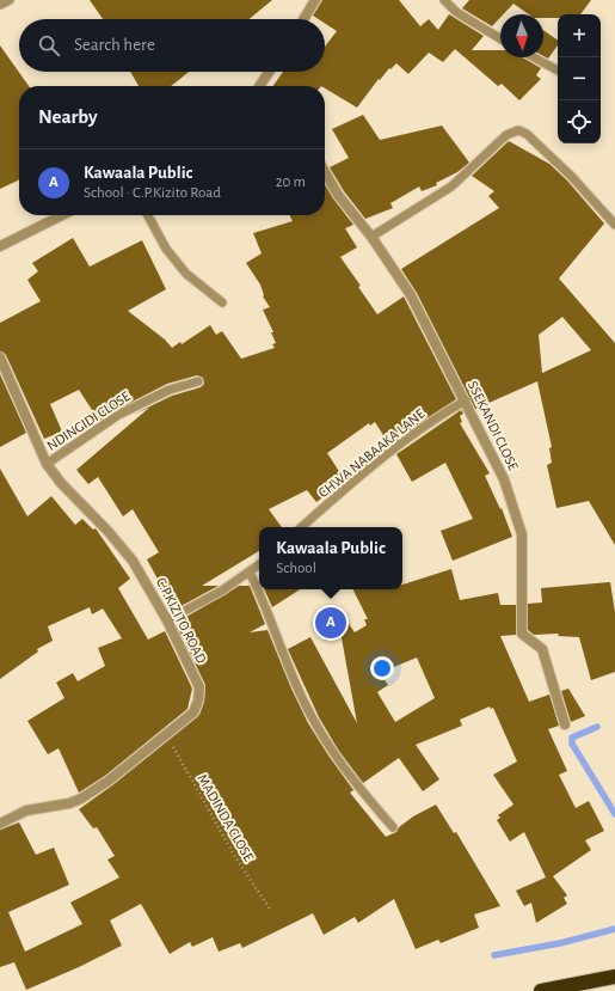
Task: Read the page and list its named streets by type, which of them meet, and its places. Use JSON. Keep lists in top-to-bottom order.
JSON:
{
  "streets": {
    "street": ["SSEKANDI CLOSE", "C.P.KIZITO ROAD"],
    "lane": ["NDINGIDI CLOSE", "CHWA NABAAKA LANE"],
    "path": ["MADINDA CLOSE"]
  },
  "crossings": [
    ["NDINGIDI CLOSE", "C.P.KIZITO ROAD"],
    ["SSEKANDI CLOSE", "CHWA NABAAKA LANE"],
    ["C.P.KIZITO ROAD", "MADINDA CLOSE"]
  ],
  "north": "bottom",
  "page": {
    "map_buttons": ["+", "−"],
    "search": "Search here",
    "heading": "Nearby",
    "list": [
      {
        "mark": "A",
        "name": "Kawaala Public",
        "note": "School · C.P.Kizito Road",
        "value": "20 m"
      }
    ],
    "popup": ["Kawaala Public", "School"],
    "pins": "A"
  }
}
